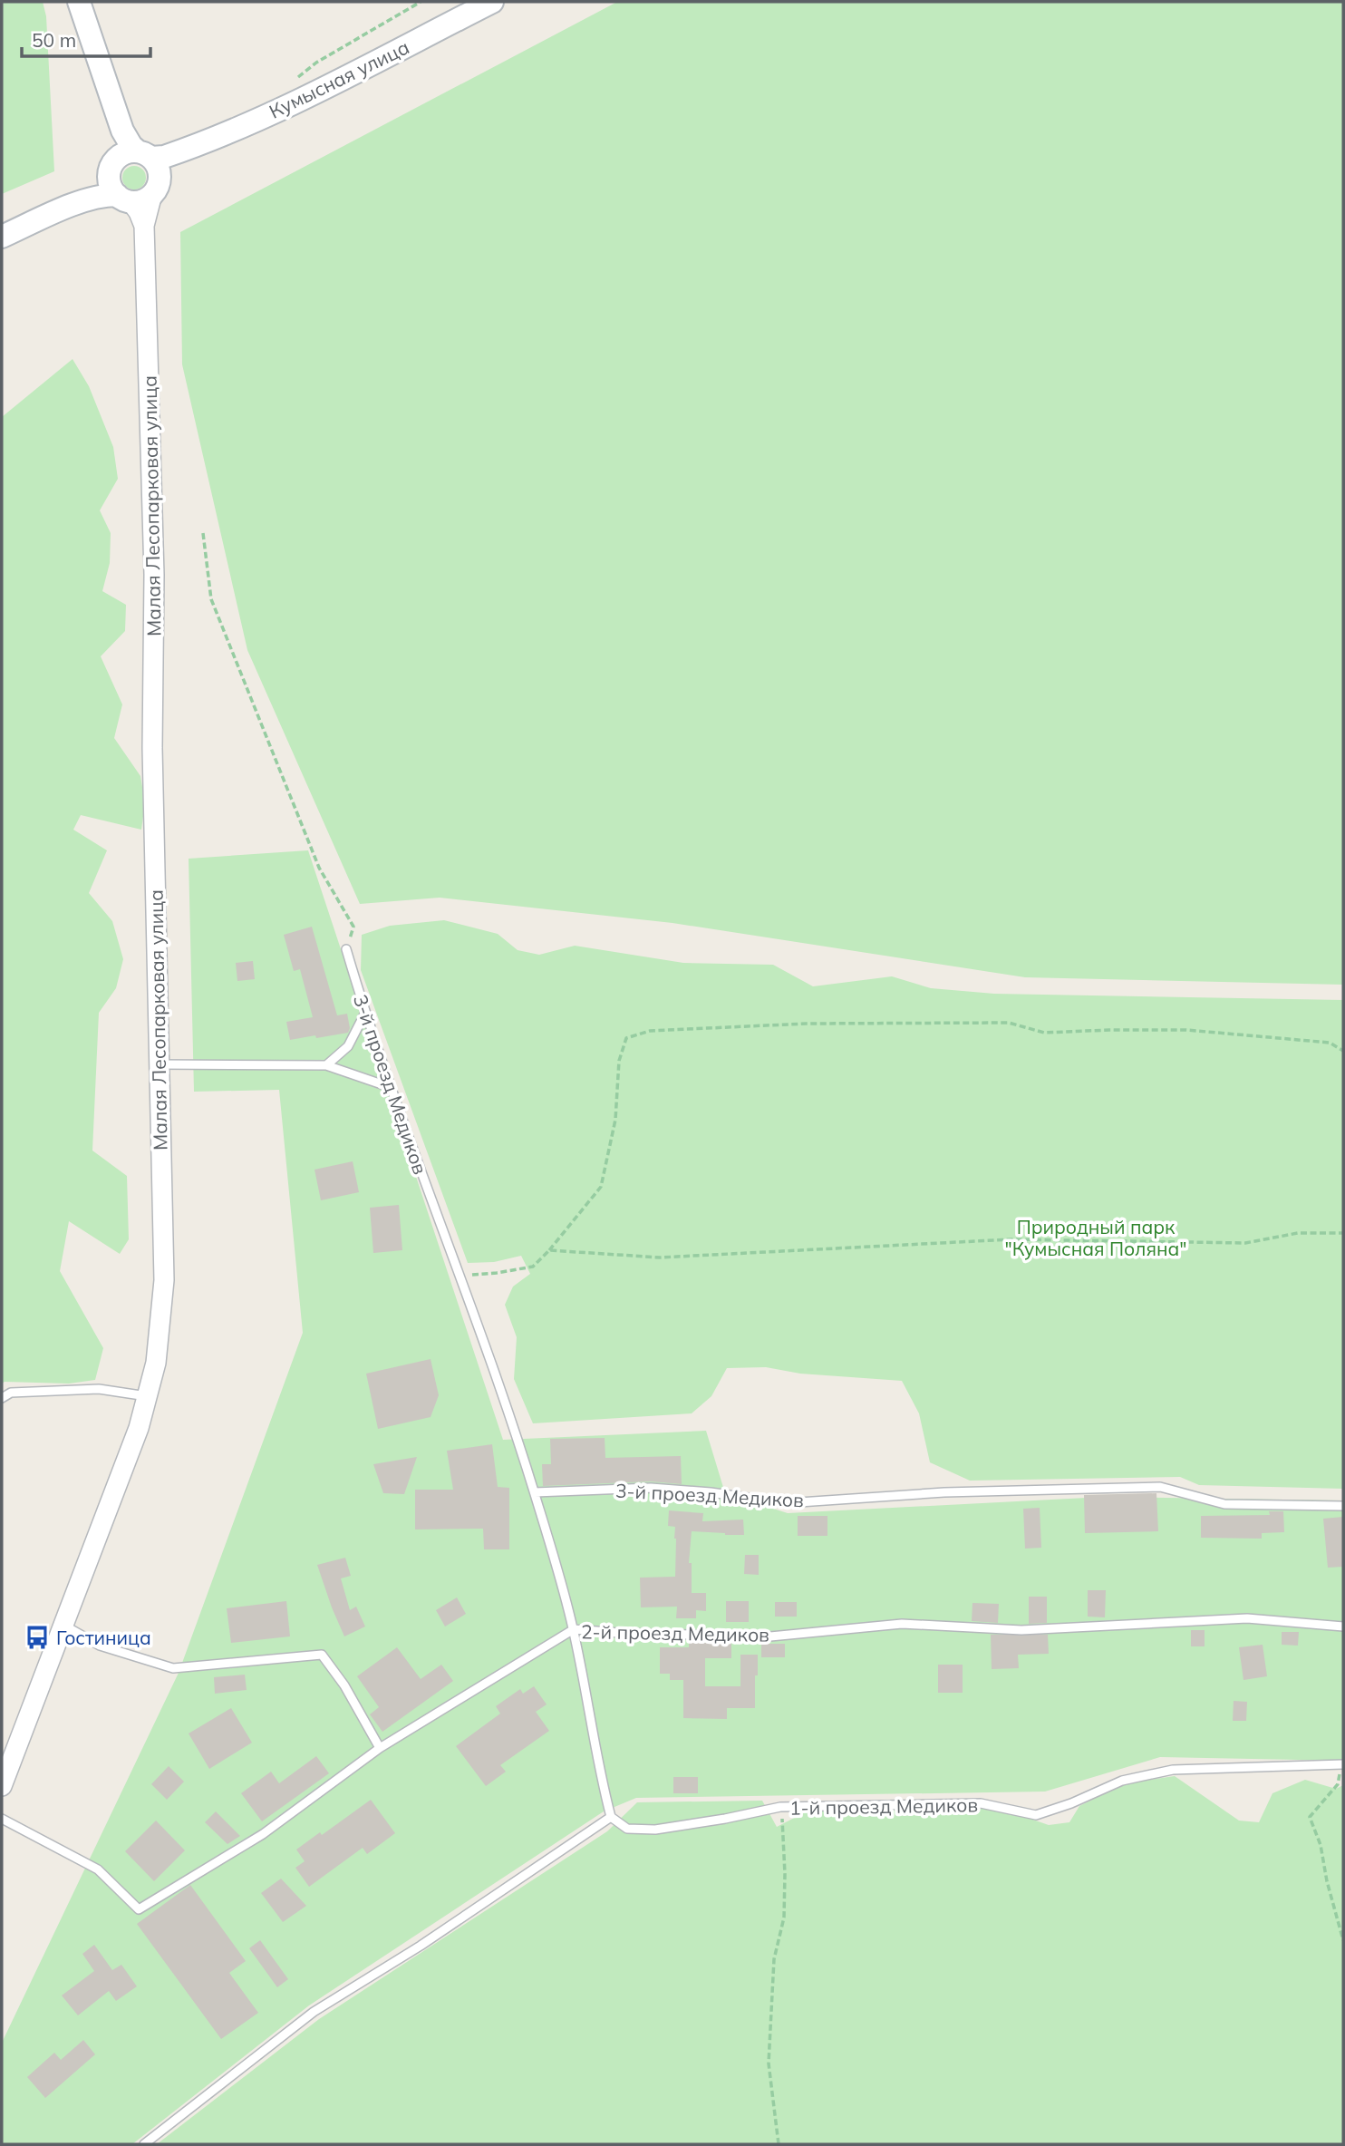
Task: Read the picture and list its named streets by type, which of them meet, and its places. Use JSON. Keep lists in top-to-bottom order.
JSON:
{
  "streets": {
    "main road": ["Кумысная улица"],
    "street": ["Малая Лесопарковая улица"],
    "lane": ["3-й проезд Медиков", "2-й проезд Медиков", "1-й проезд Медиков"]
  },
  "crossings": [
    ["Кумысная улица", "Малая Лесопарковая улица"]
  ],
  "parks": ["Природный парк \"Кумысная Поляна\""],
  "places": {
    "bus stop": ["Гостиница"]
  },
  "scale_bar": "50 m"
}
